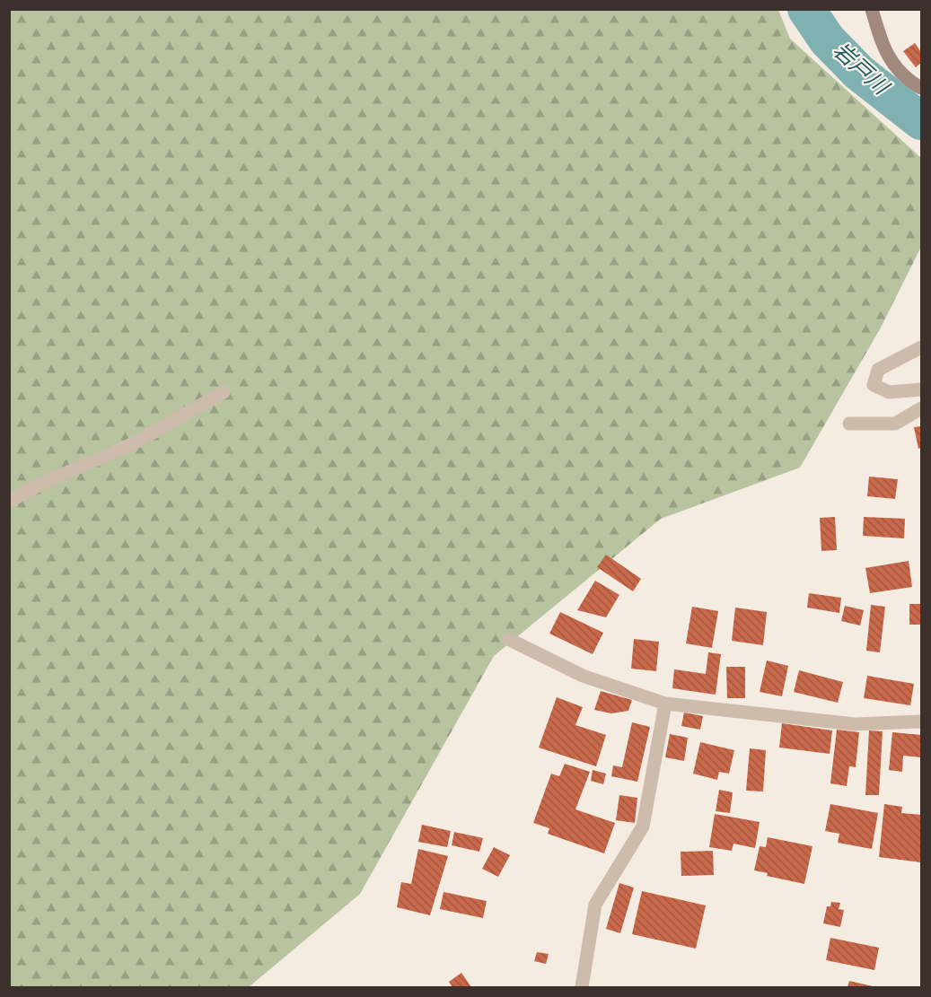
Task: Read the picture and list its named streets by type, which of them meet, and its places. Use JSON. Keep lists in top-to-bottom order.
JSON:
{
  "water": ["岩戸川"]
}
